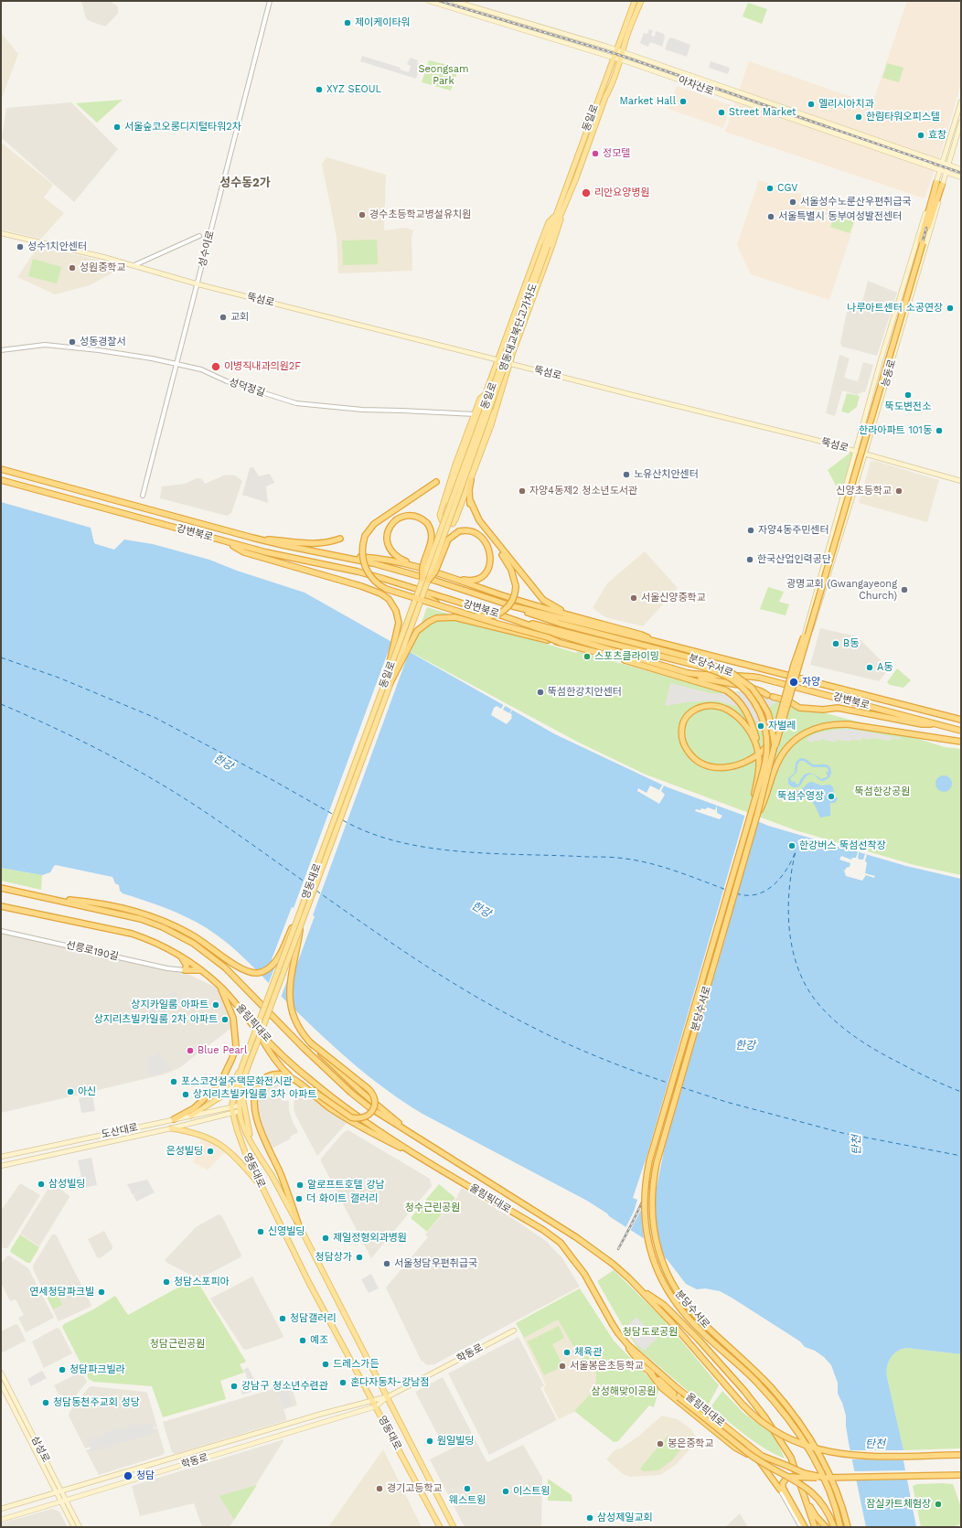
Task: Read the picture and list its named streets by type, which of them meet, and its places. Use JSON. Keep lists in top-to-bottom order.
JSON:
{
  "streets": {
    "highway": ["강변북로", "분당수서로", "올림픽대로"],
    "main road": [
      "아차산로",
      "동일로",
      "뚝섬로",
      "영동대교북단고가차도",
      "능동로",
      "영동대로",
      "도산대로",
      "학동로",
      "삼성로"
    ],
    "street": ["성수이로", "성덕정길", "선릉로190길"]
  },
  "crossings": [
    ["아차산로", "동일로"],
    ["아차산로", "능동로"],
    ["동일로", "뚝섬로"],
    ["동일로", "영동대교북단고가차도"],
    ["동일로", "성덕정길"],
    ["동일로", "영동대로"],
    ["성수이로", "뚝섬로"],
    ["성수이로", "성덕정길"],
    ["뚝섬로", "능동로"],
    ["강변북로", "분당수서로"],
    ["영동대로", "도산대로"],
    ["영동대로", "학동로"],
    ["학동로", "삼성로"]
  ],
  "districts": ["성수동2가"],
  "water": ["한강", "탄천"],
  "parks": [
    "Seongsam Park",
    "뚝섬한강공원",
    "청수근린공원",
    "청담도로공원",
    "청담근린공원",
    "삼성해맞이공원"
  ],
  "places": [
    "제이케이타워",
    "XYZ SEOUL",
    "Market Hall",
    "엘리시아치과",
    "Street Market",
    "한림타워오피스텔",
    "서울숲코오롱디지털타워2차",
    "효창",
    "정모텔",
    "CGV",
    "리안요양병원",
    "서울성수노룬산우편취급국",
    "경수초등학교병설유치원",
    "서울특별시 동부여성발전센터",
    "성수1치안센터",
    "성원중학교",
    "나루아트센터 소공연장",
    "교회",
    "성동경찰서",
    "이병직내과의원2F",
    "뚝도변전소",
    "한라아파트 101동",
    "노유산치안센터",
    "자양4동제2 청소년도서관",
    "신양초등학교",
    "자양4동주민센터",
    "한국산업인력공단",
    "광명교회 (Gwangayeong Church)",
    "서울신양중학교",
    "B동",
    "스포츠클라이밍",
    "A동",
    "자양",
    "뚝섬한강치안센터",
    "자벌레",
    "뚝섬수영장",
    "한강버스 뚝섬선착장",
    "상지카일룸 아파트",
    "상지리츠빌카일룸 2차 아파트",
    "Blue Pearl",
    "포스코건설주택문화전시관",
    "아신",
    "상지리츠빌카일룸 3차 아파트",
    "은성빌딩",
    "삼성빌딩",
    "알로프트호텔 강남",
    "더 화이트 갤러리",
    "신영빌딩",
    "제일정형외과병원",
    "청담상가",
    "서울청담우편취급국",
    "청담스포피아",
    "연세청담파크빌",
    "청담갤러리",
    "예조",
    "체육관",
    "드레스가든",
    "서울봉은초등학교",
    "청담파크빌라",
    "혼다자동차-강남점",
    "강남구 청소년수련관",
    "청담동천주교회 성당",
    "원일빌딩",
    "봉은중학교",
    "청담",
    "경기고등학교",
    "웨스트윙",
    "이스트윙",
    "잠실카트체험장",
    "삼성제일교회"
  ]
}
